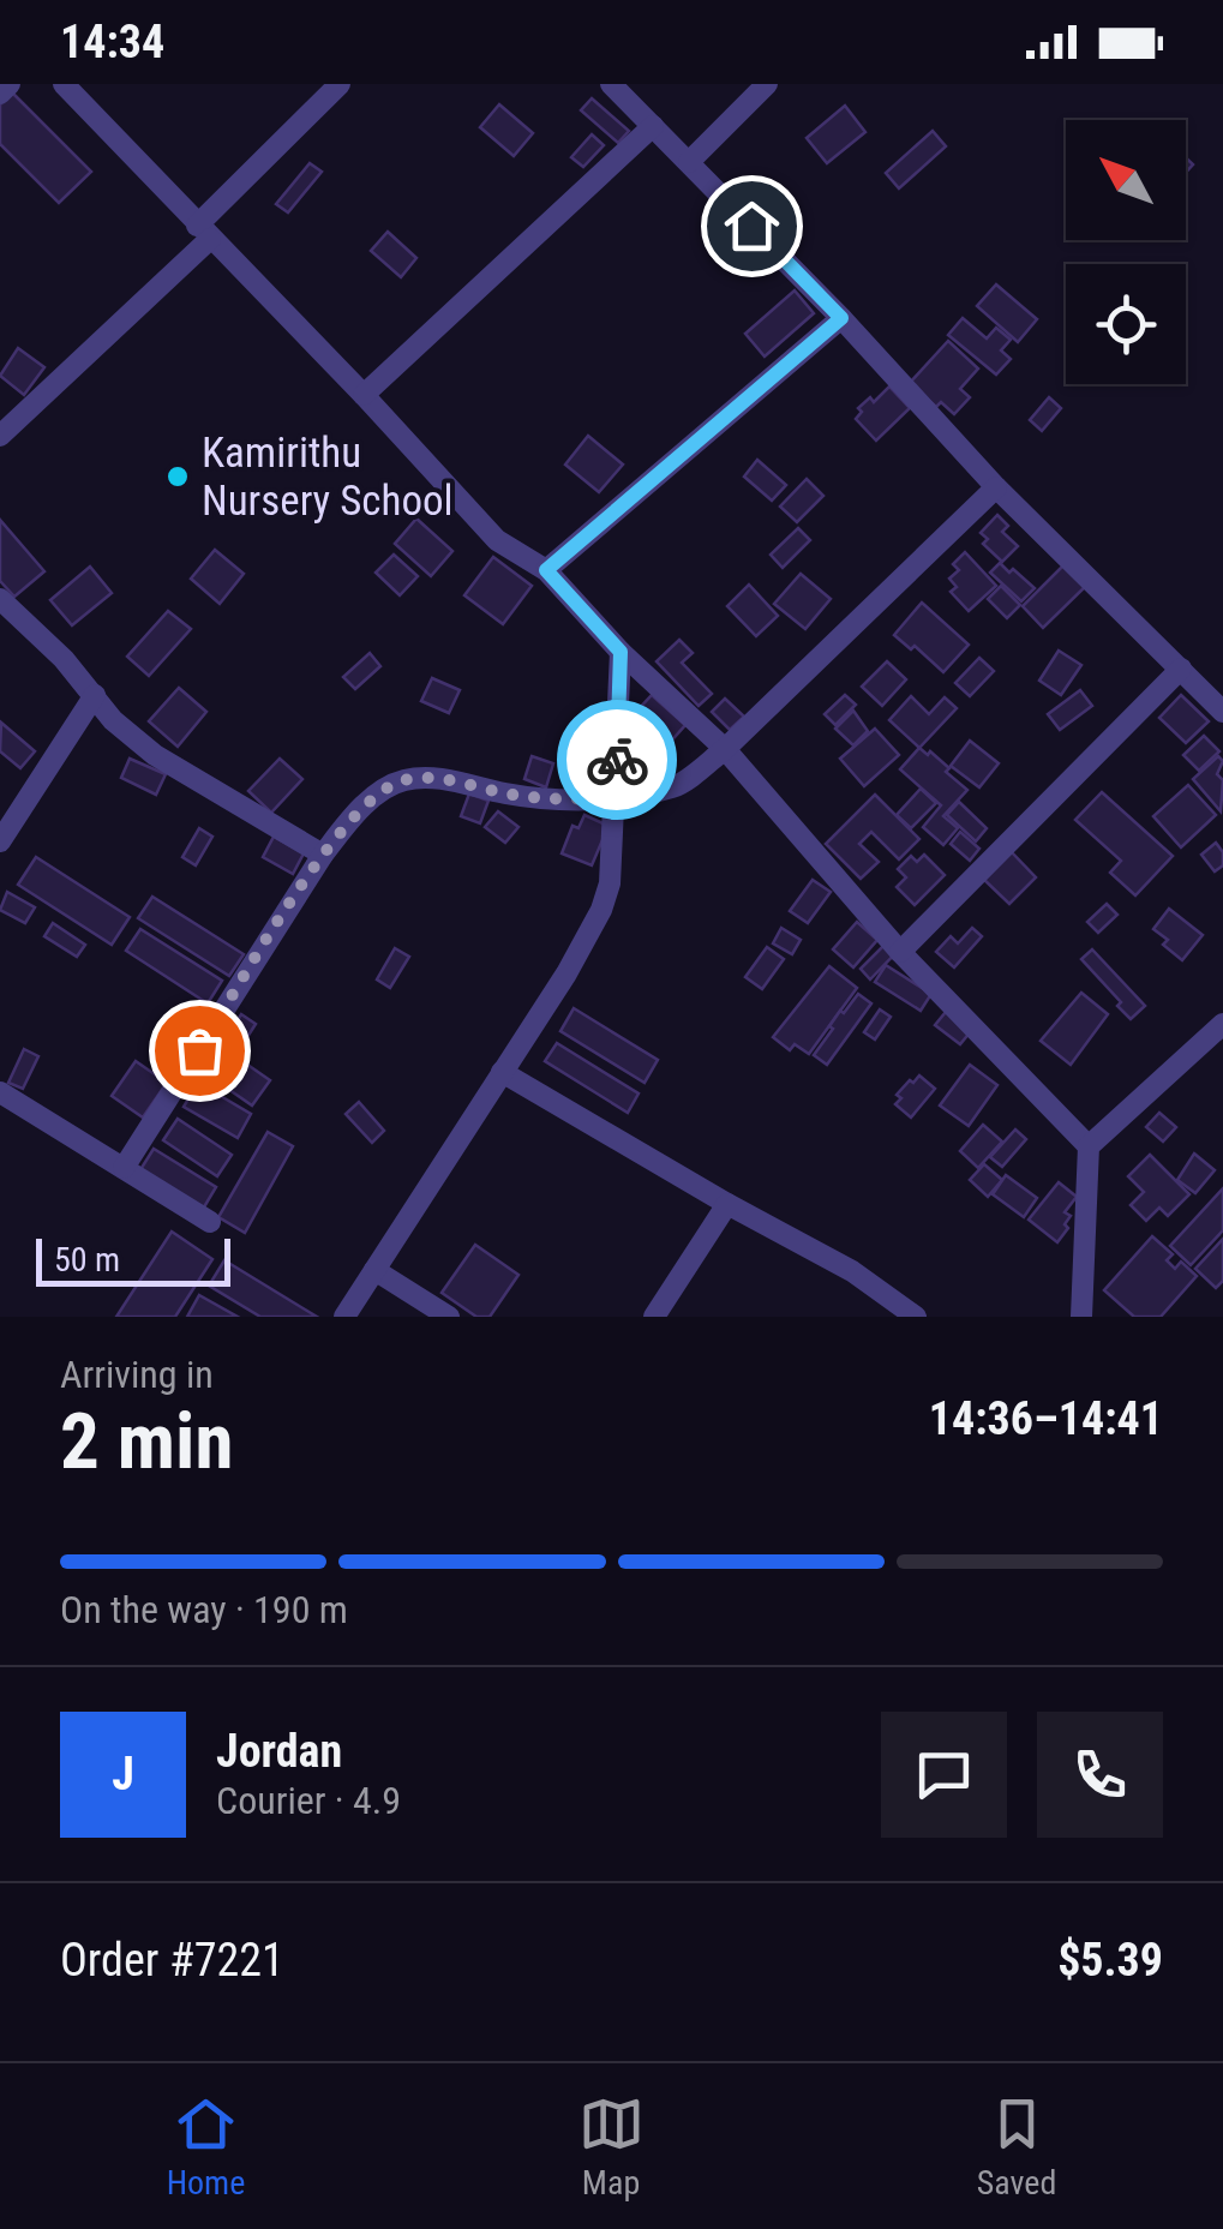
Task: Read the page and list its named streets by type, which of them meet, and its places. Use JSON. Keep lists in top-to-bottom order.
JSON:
{
  "places": ["Kamirithu Nursery School"],
  "scale_bar": "50 m",
  "north": "top left",
  "page": {
    "status": "14:34",
    "scale": "50 m",
    "heading": ["2 min", "Arriving in", "14:36–14:41"],
    "panel": [
      "Jordan",
      "Courier · 4.9",
      "Order #7221",
      "$5.39"
    ],
    "bar": "On the way · 190 m",
    "round": "J",
    "tabs": ["Home", "Map", "Saved"]
  }
}
